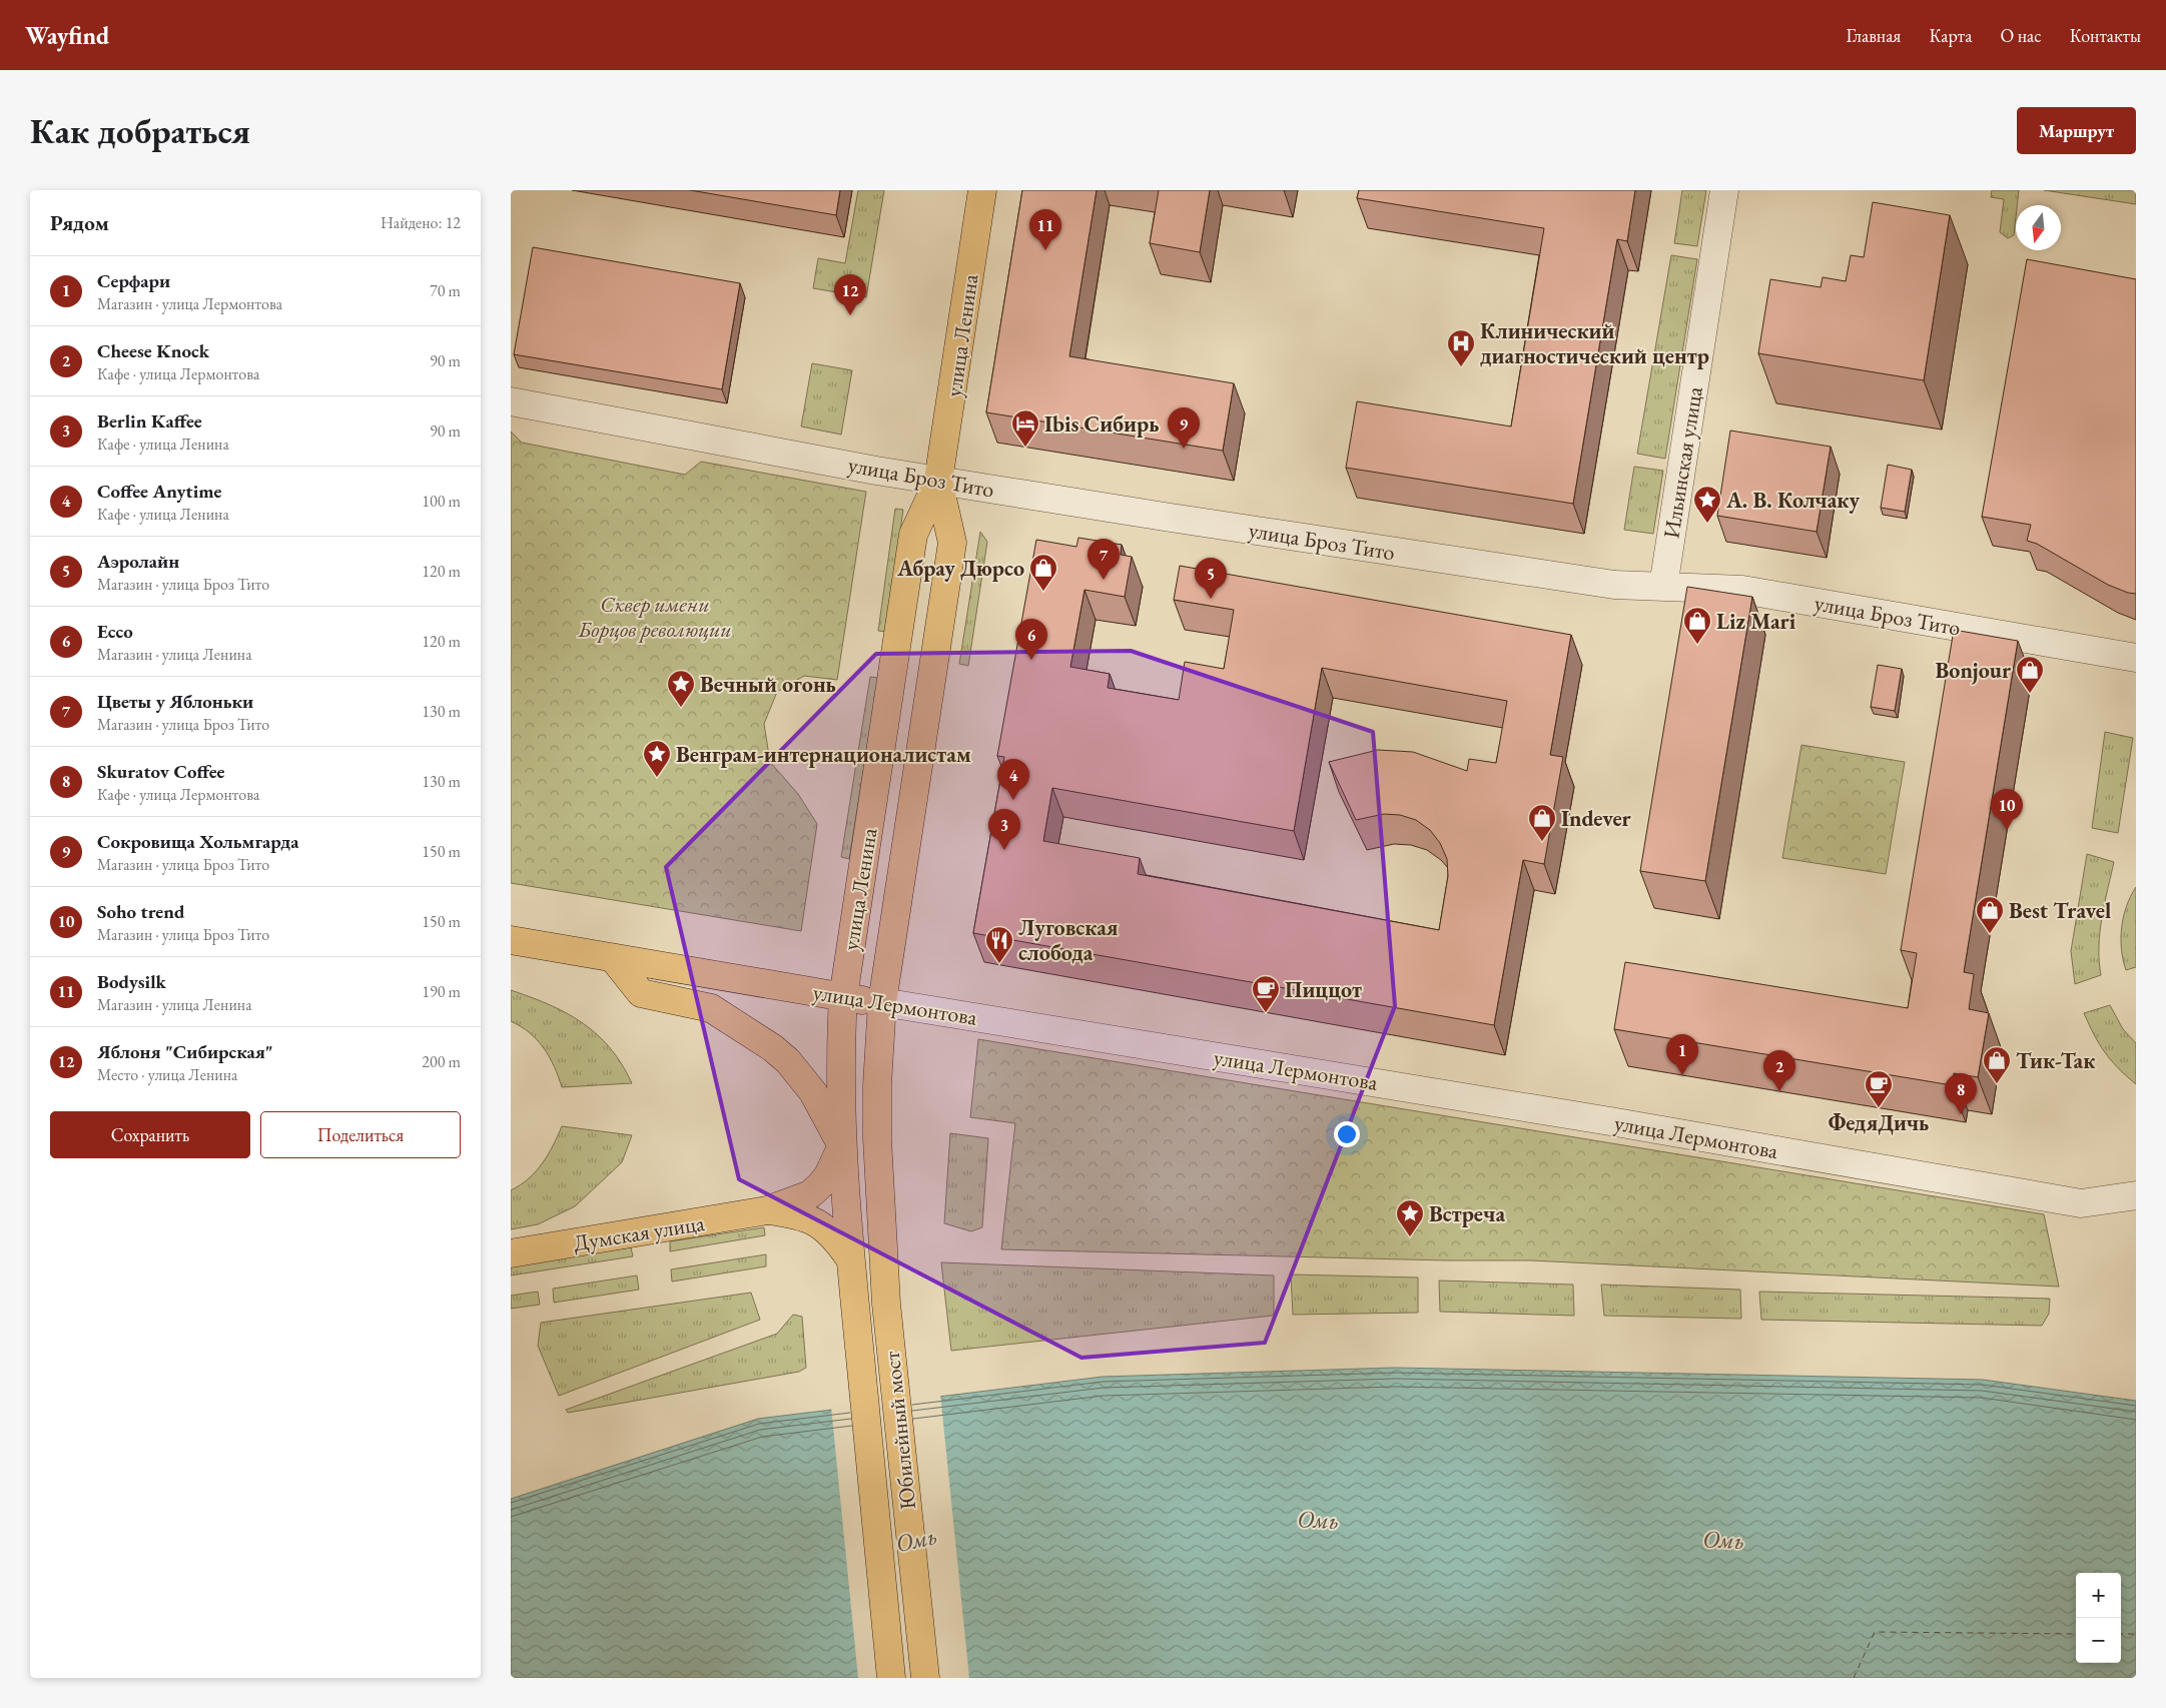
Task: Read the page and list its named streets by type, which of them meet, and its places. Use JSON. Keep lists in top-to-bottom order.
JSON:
{
  "streets": {
    "main road": [
      "улица Ленина",
      "улица Лермонтова",
      "Думская улица",
      "Юбилейный мост"
    ],
    "street": ["Ильинская улица", "улица Броз Тито"]
  },
  "crossings": [
    ["улица Ленина", "улица Броз Тито"],
    ["улица Ленина", "улица Лермонтова"],
    ["улица Ленина", "Юбилейный мост"],
    ["Ильинская улица", "улица Броз Тито"]
  ],
  "water": ["Омь"],
  "parks": ["Сквер имени Борцов революции"],
  "places": {
    "hospital": ["Клинический диагностический центр"],
    "hotel": ["Ibis Сибирь"],
    "place": [
      "А. В. Колчаку",
      "Вечный огонь",
      "Венграм-интернационалистам",
      "Встреча"
    ],
    "shop": [
      "Абрау Дюрсо",
      "Liz Mari",
      "Bonjour",
      "Indever",
      "Best Travel",
      "Тик-Так"
    ],
    "restaurant": ["Луговская слобода"],
    "cafe": ["Пиццот", "ФедяДичь"]
  },
  "north": "bottom",
  "page": {
    "header": "Wayfind",
    "nav": [
      "Главная",
      "Карта",
      "О нас",
      "Контакты"
    ],
    "buttons": [
      "Маршрут",
      ["Сохранить", "Поделиться"]
    ],
    "title": "Как добраться",
    "heading": ["Рядом", "Найдено: 12"],
    "pins": [
      "11",
      "12",
      "9",
      "7",
      "5",
      "6",
      "4",
      "10",
      "3",
      "1",
      "2",
      "8"
    ],
    "list": [
      {
        "mark": "1",
        "name": "Серфари",
        "note": "Магазин · улица Лермонтова",
        "value": "70 m"
      },
      {
        "mark": "2",
        "name": "Cheese Knock",
        "note": "Кафе · улица Лермонтова",
        "value": "90 m"
      },
      {
        "mark": "3",
        "name": "Berlin Kaffee",
        "note": "Кафе · улица Ленина",
        "value": "90 m"
      },
      {
        "mark": "4",
        "name": "Coffee Anytime",
        "note": "Кафе · улица Ленина",
        "value": "100 m"
      },
      {
        "mark": "5",
        "name": "Аэролайн",
        "note": "Магазин · улица Броз Тито",
        "value": "120 m"
      },
      {
        "mark": "6",
        "name": "Ecco",
        "note": "Магазин · улица Ленина",
        "value": "120 m"
      },
      {
        "mark": "7",
        "name": "Цветы у Яблоньки",
        "note": "Магазин · улица Броз Тито",
        "value": "130 m"
      },
      {
        "mark": "8",
        "name": "Skuratov Coffee",
        "note": "Кафе · улица Лермонтова",
        "value": "130 m"
      },
      {
        "mark": "9",
        "name": "Сокровища Хольмгарда",
        "note": "Магазин · улица Броз Тито",
        "value": "150 m"
      },
      {
        "mark": "10",
        "name": "Soho trend",
        "note": "Магазин · улица Броз Тито",
        "value": "150 m"
      },
      {
        "mark": "11",
        "name": "Bodysilk",
        "note": "Магазин · улица Ленина",
        "value": "190 m"
      },
      {
        "mark": "12",
        "name": "Яблоня \"Сибирская\"",
        "note": "Место · улица Ленина",
        "value": "200 m"
      }
    ],
    "map_buttons": ["+", "−"]
  }
}
